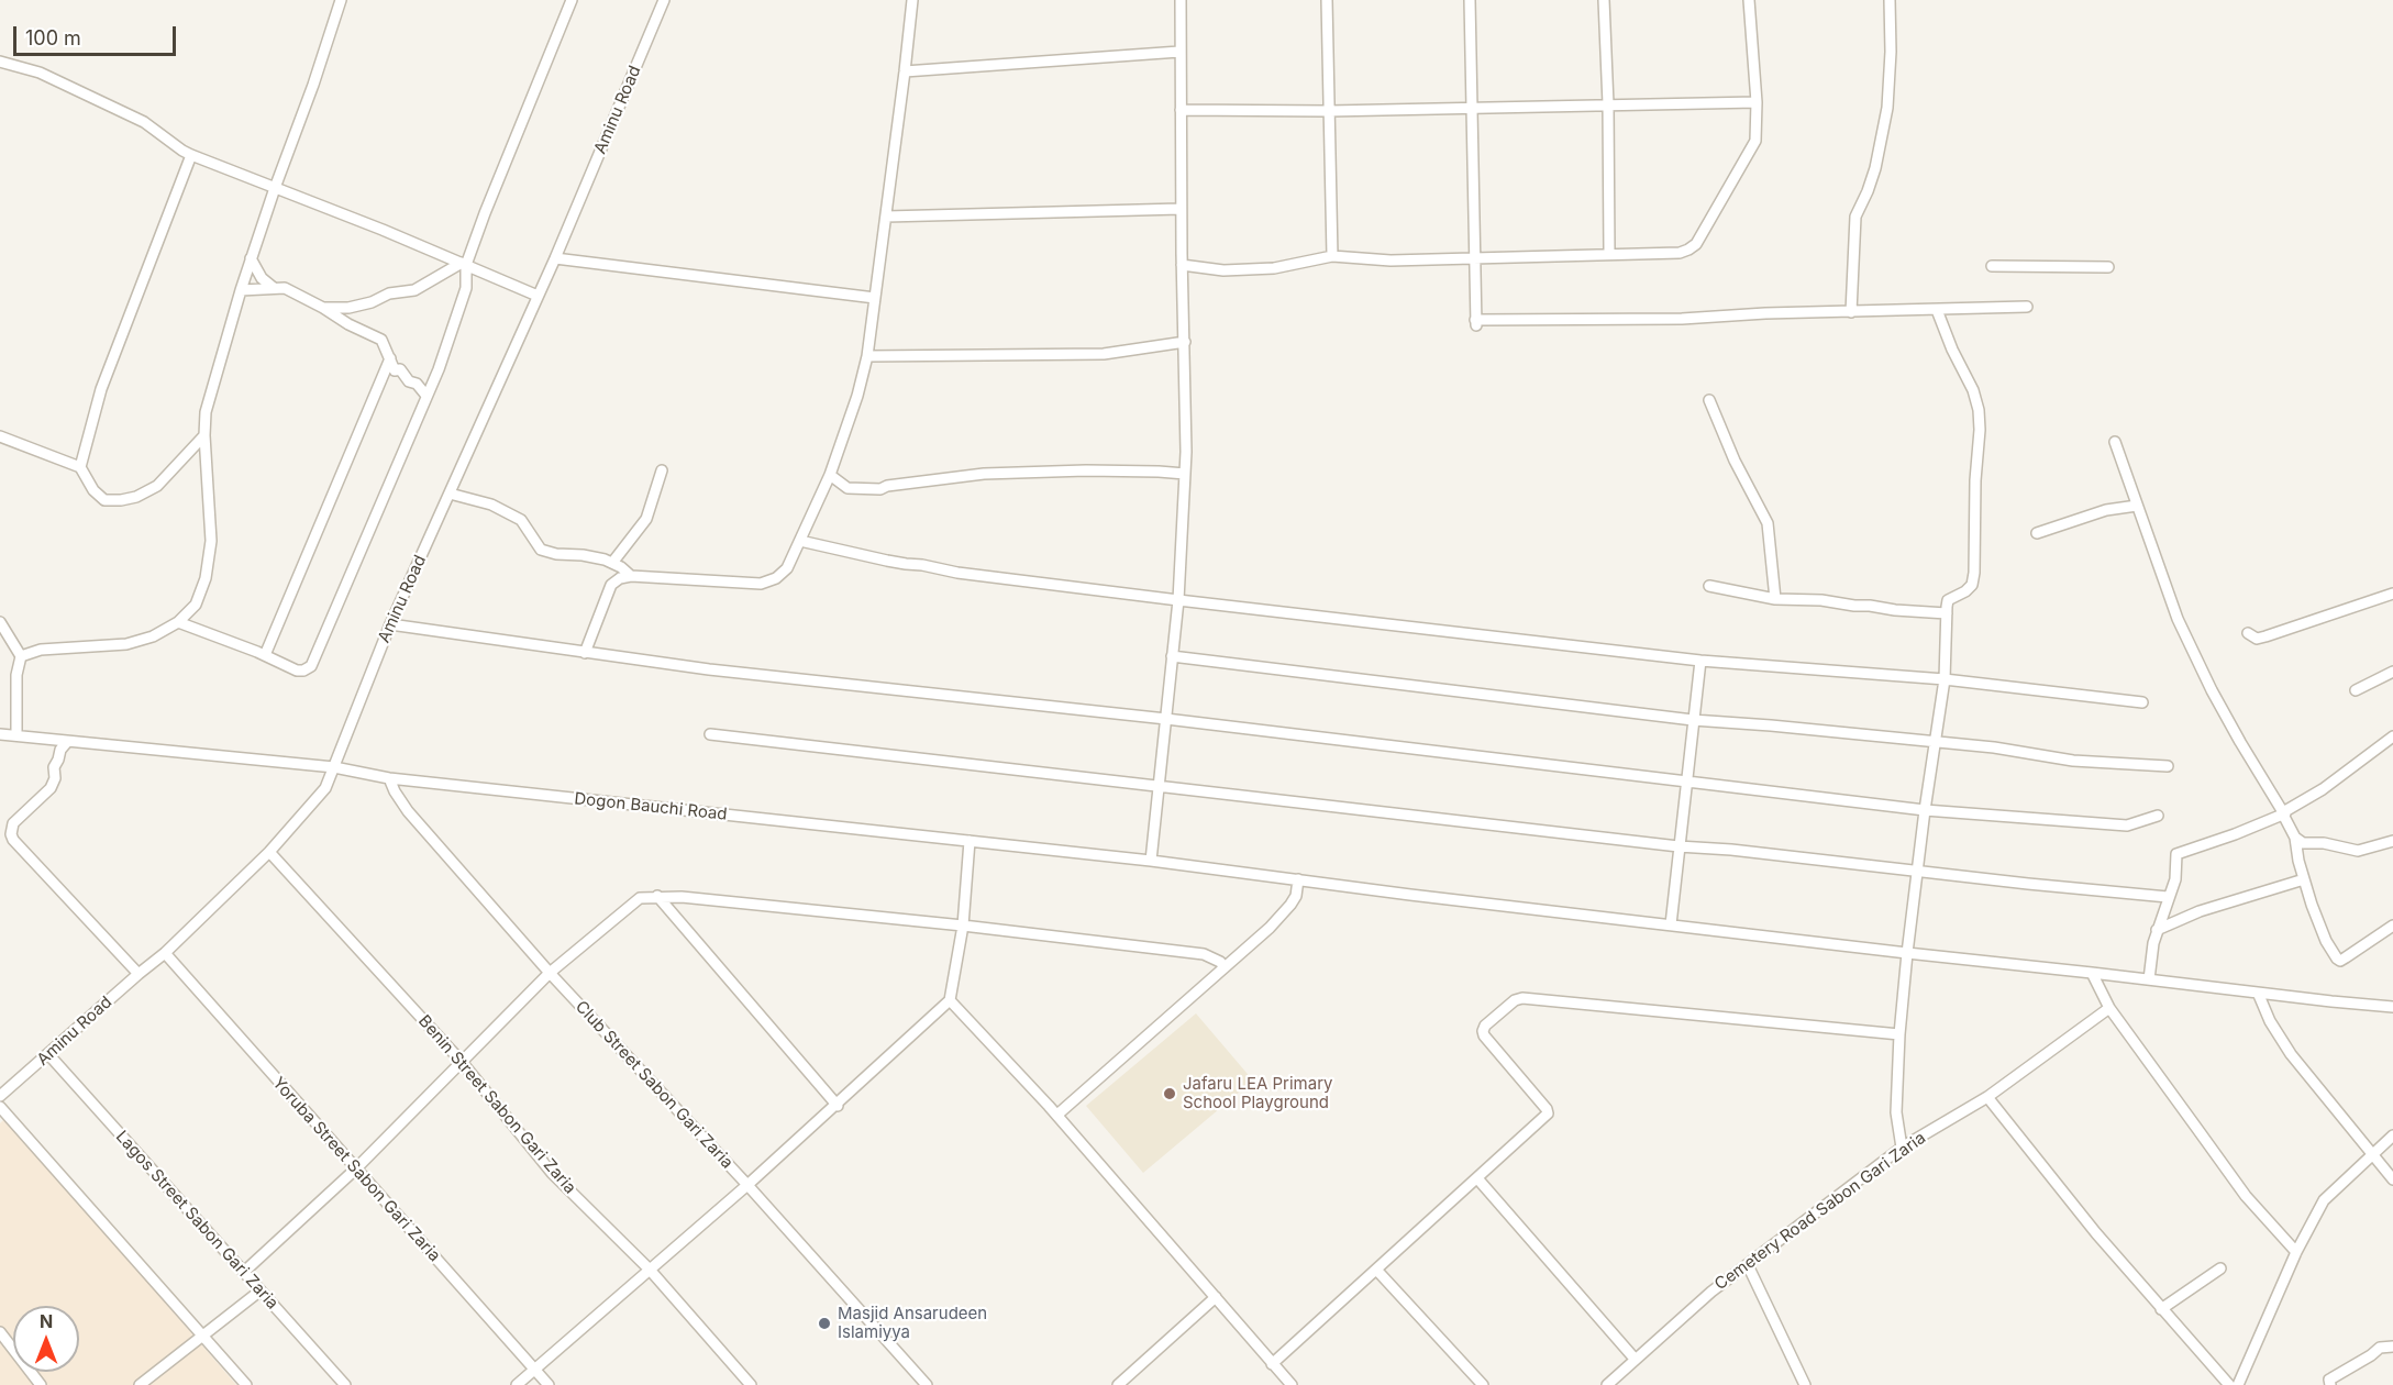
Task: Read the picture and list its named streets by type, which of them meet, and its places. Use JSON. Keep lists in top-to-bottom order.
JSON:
{
  "streets": {
    "street": [
      "Aminu Road",
      "Dogon Bauchi Road",
      "Club Street Sabon Gari Zaria",
      "Benin Street Sabon Gari Zaria",
      "Yoruba Street Sabon Gari Zaria",
      "Cemetery Road Sabon Gari Zaria",
      "Lagos Street Sabon Gari Zaria"
    ]
  },
  "crossings": [
    ["Aminu Road", "Dogon Bauchi Road"],
    ["Aminu Road", "Benin Street Sabon Gari Zaria"],
    ["Aminu Road", "Yoruba Street Sabon Gari Zaria"],
    ["Aminu Road", "Lagos Street Sabon Gari Zaria"],
    ["Dogon Bauchi Road", "Club Street Sabon Gari Zaria"]
  ],
  "places": ["Jafaru LEA Primary School Playground", "Masjid Ansarudeen Islamiyya"],
  "scale_bar": "100 m",
  "north": "top"
}
